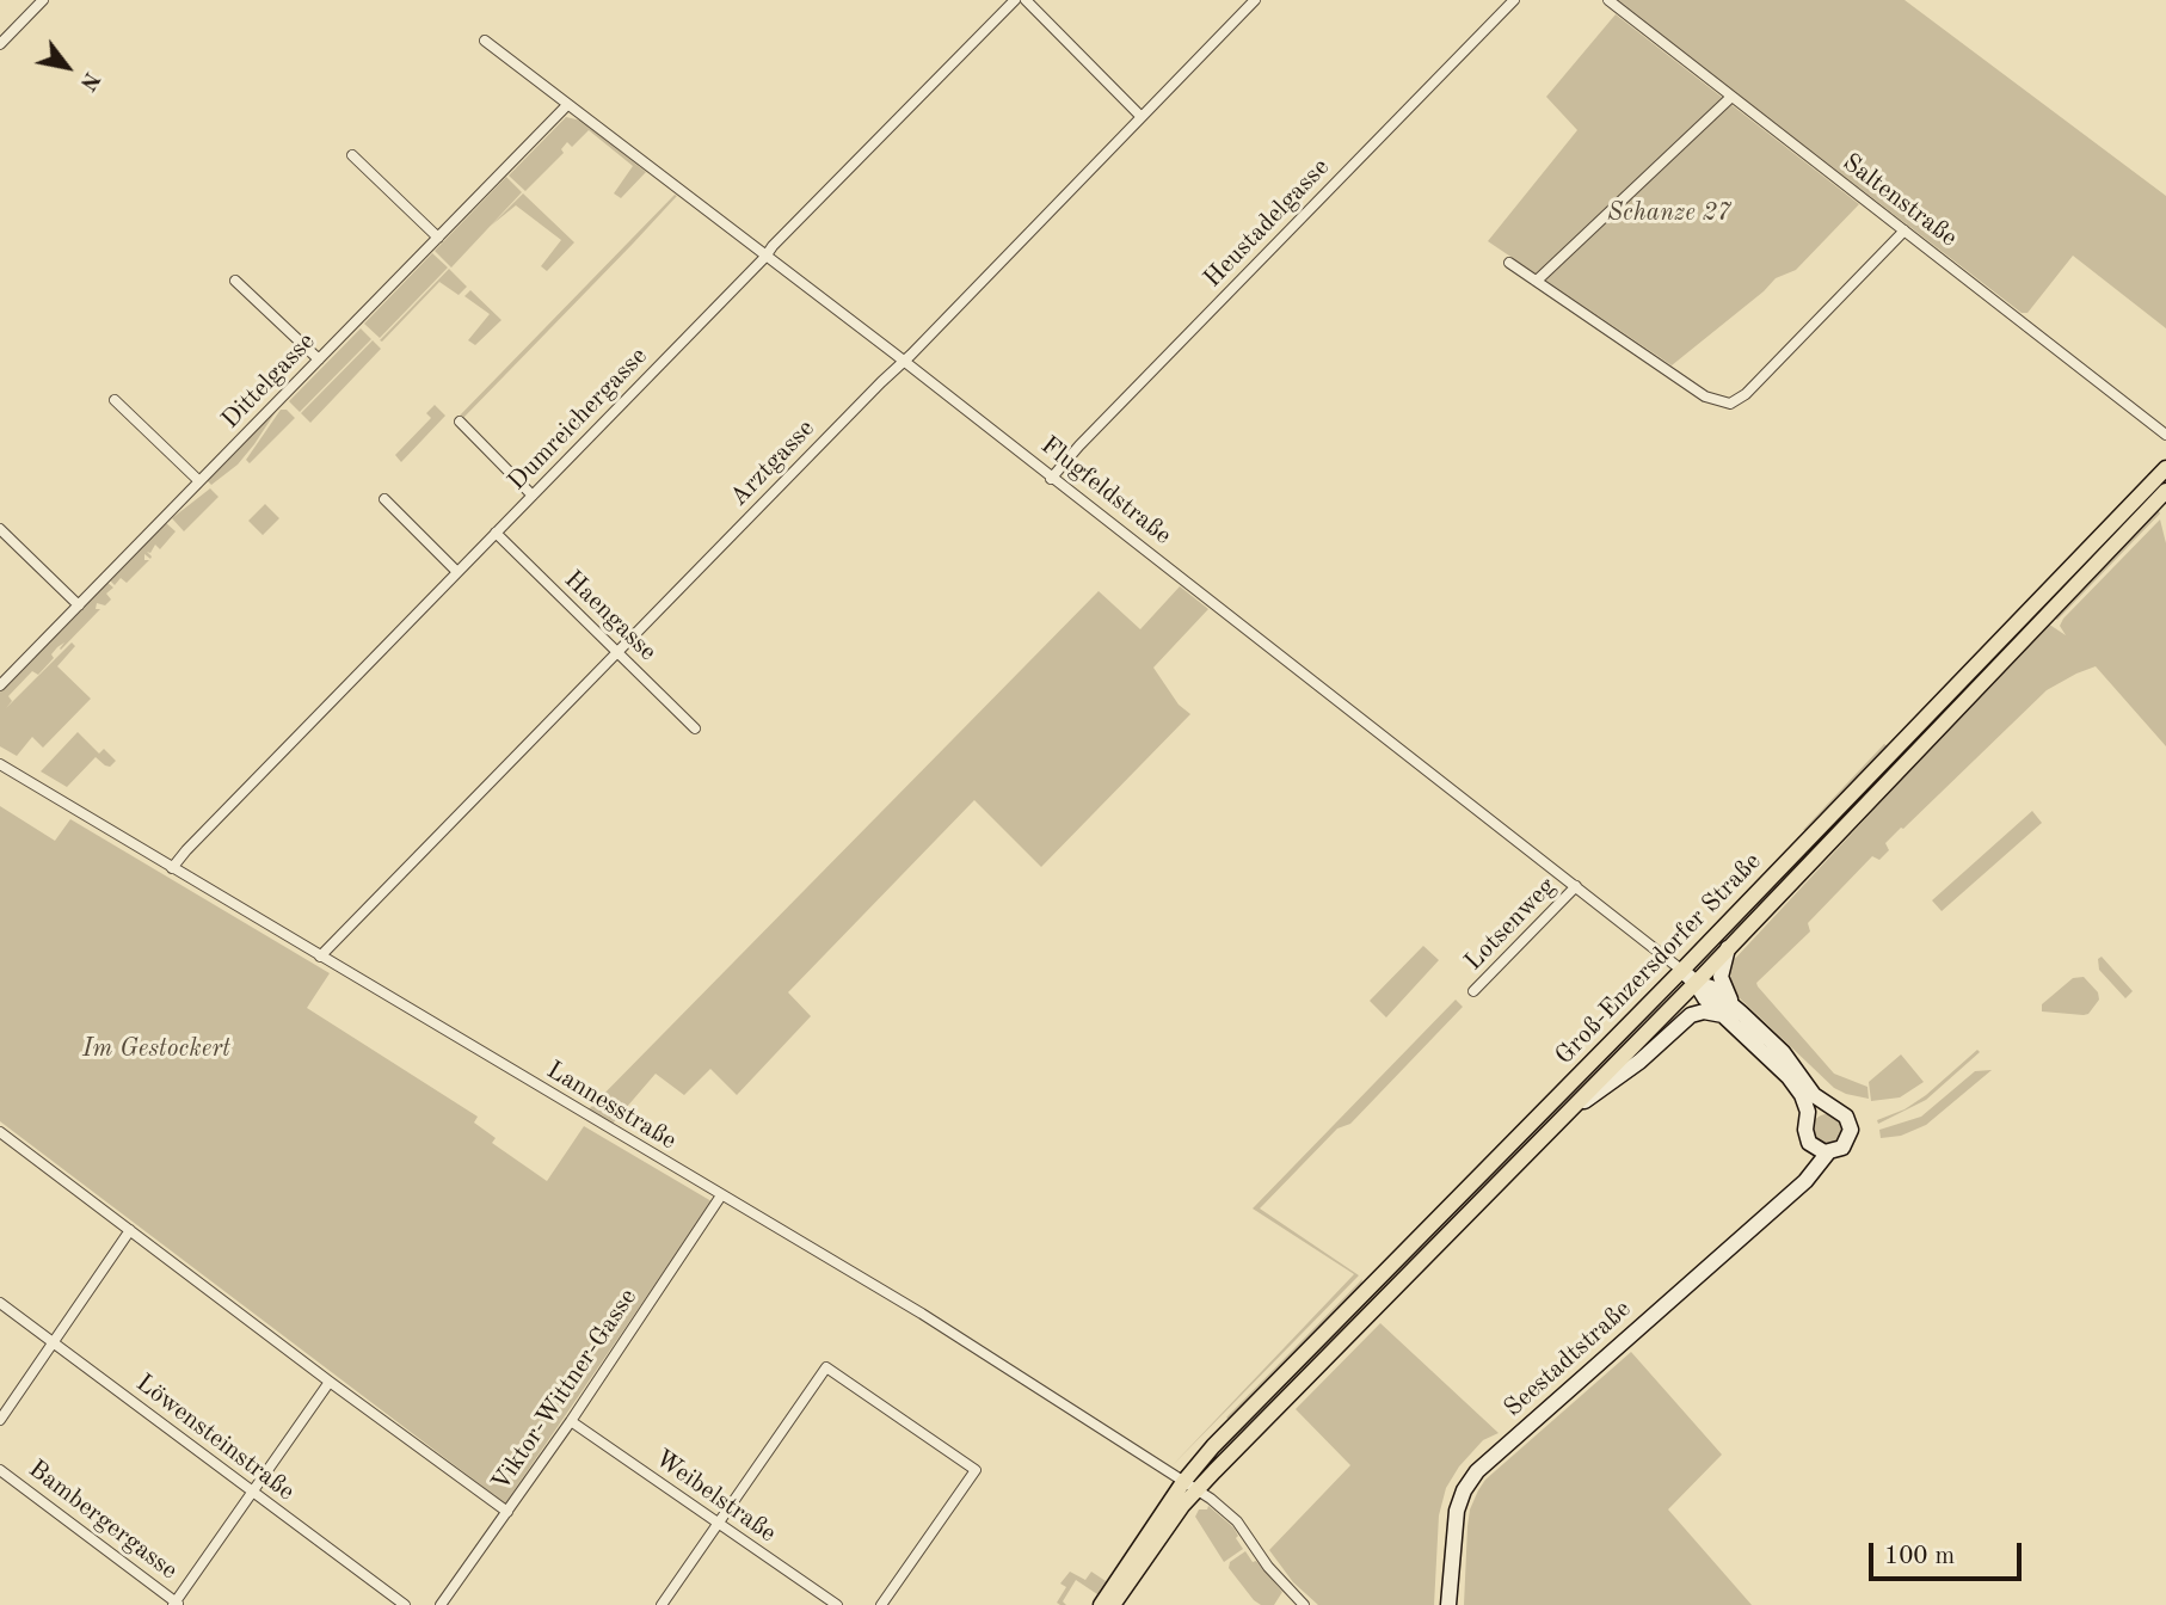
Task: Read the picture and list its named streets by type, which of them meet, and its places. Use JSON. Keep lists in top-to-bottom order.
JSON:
{
  "streets": {
    "main road": ["Groß-Enzersdorfer Straße"],
    "street": [
      "Saltenstraße",
      "Heustadelgasse",
      "Dittelgasse",
      "Dumreichergasse",
      "Arztgasse",
      "Flugfeldstraße",
      "Haengasse",
      "Lotsenweg",
      "Lannesstraße",
      "Seestadtstraße",
      "Viktor-Wittner-Gasse",
      "Löwensteinstraße",
      "Weibelstraße",
      "Bambergergasse"
    ]
  },
  "crossings": [
    ["Heustadelgasse", "Flugfeldstraße"],
    ["Dittelgasse", "Flugfeldstraße"],
    ["Dumreichergasse", "Flugfeldstraße"],
    ["Dumreichergasse", "Haengasse"],
    ["Dumreichergasse", "Lannesstraße"],
    ["Arztgasse", "Flugfeldstraße"],
    ["Arztgasse", "Haengasse"],
    ["Arztgasse", "Lannesstraße"],
    ["Flugfeldstraße", "Lotsenweg"],
    ["Flugfeldstraße", "Groß-Enzersdorfer Straße"],
    ["Flugfeldstraße", "Seestadtstraße"],
    ["Groß-Enzersdorfer Straße", "Lannesstraße"],
    ["Groß-Enzersdorfer Straße", "Seestadtstraße"],
    ["Lannesstraße", "Viktor-Wittner-Gasse"],
    ["Viktor-Wittner-Gasse", "Weibelstraße"]
  ],
  "parks": ["Schanze 27", "Im Gestockert"],
  "scale_bar": "100 m",
  "north": "bottom right"
}
